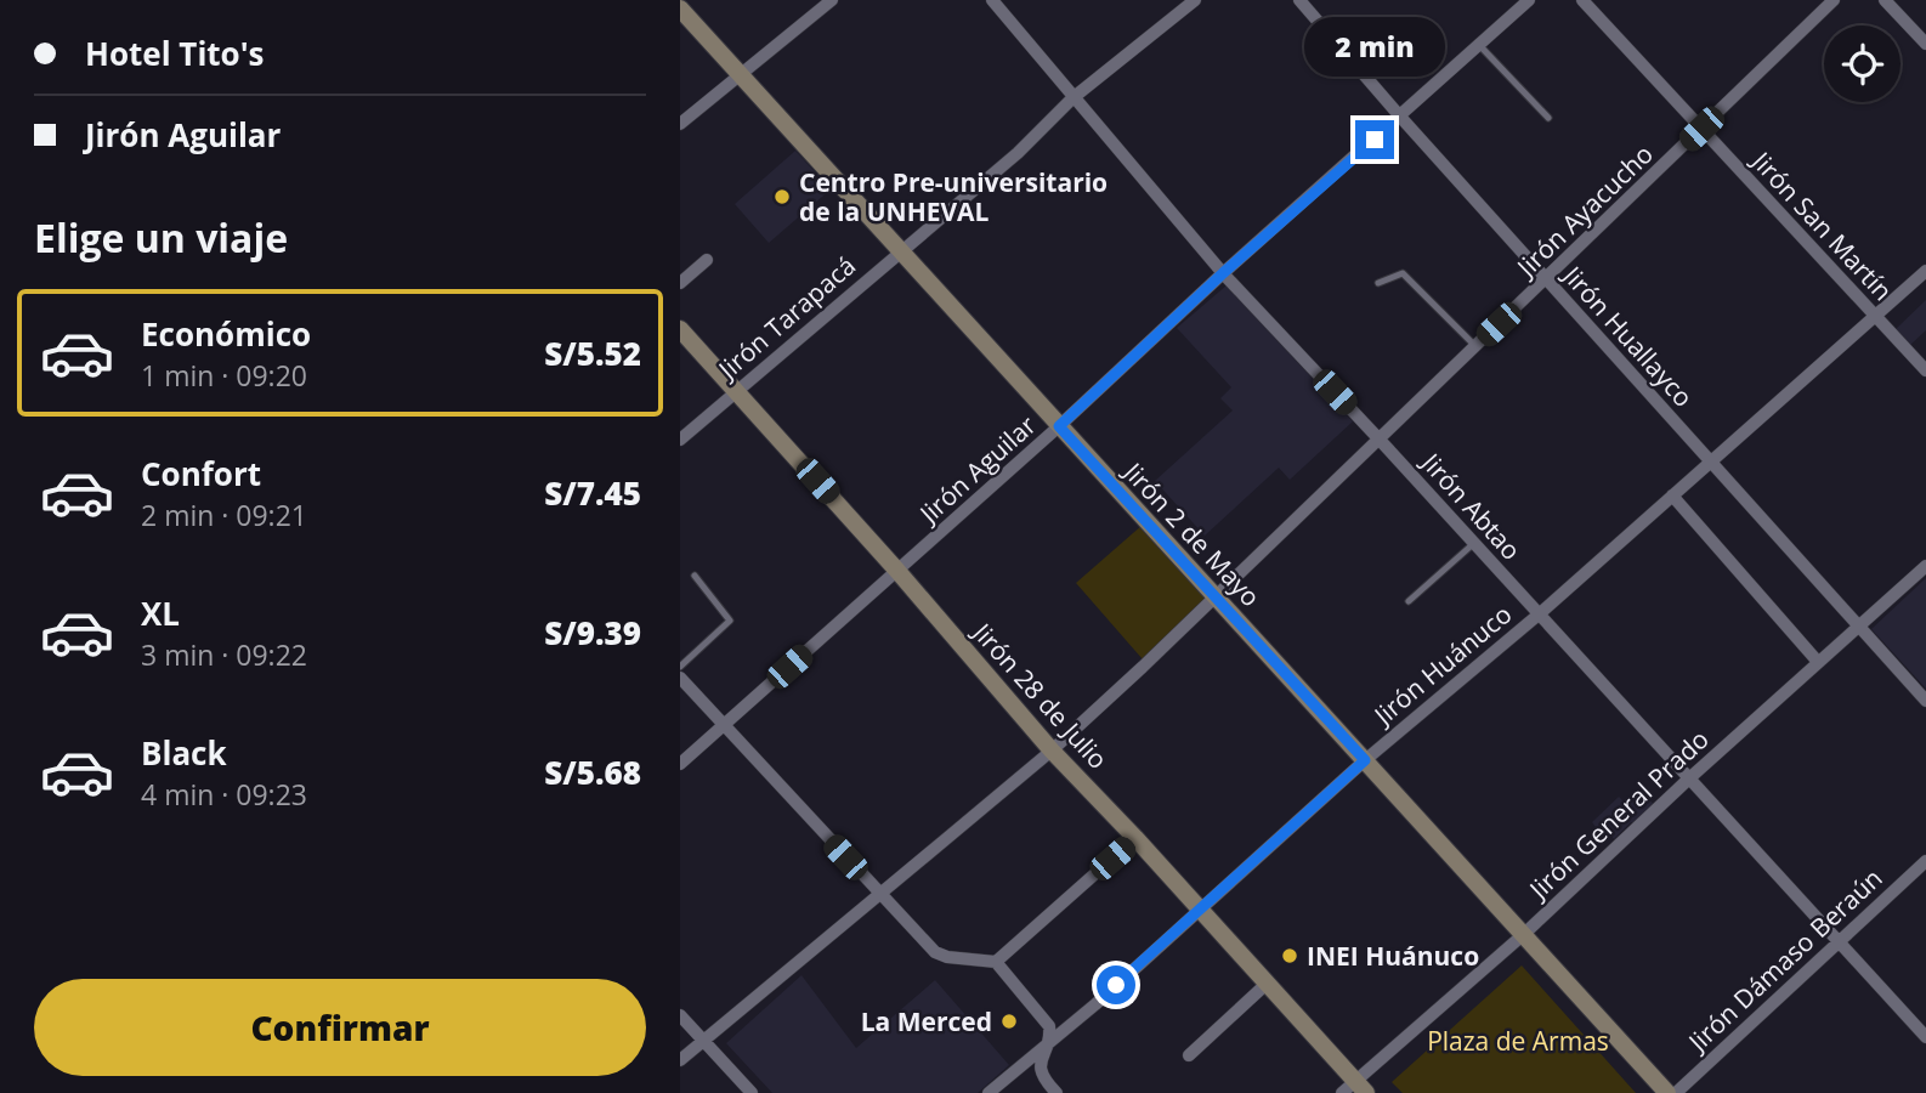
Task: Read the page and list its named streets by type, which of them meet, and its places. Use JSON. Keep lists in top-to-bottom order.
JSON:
{
  "streets": {
    "street": [
      "Jirón Ayacucho",
      "Jirón San Martín",
      "Jirón Tarapacá",
      "Jirón Huallayco",
      "Jirón Aguilar",
      "Jirón Abtao",
      "Jirón 2 de Mayo",
      "Jirón Huánuco",
      "Jirón 28 de Julio",
      "Jirón General Prado",
      "Jirón Dámaso Beraún"
    ]
  },
  "crossings": [
    ["Jirón Ayacucho", "Jirón San Martín"],
    ["Jirón Ayacucho", "Jirón Huallayco"],
    ["Jirón Ayacucho", "Jirón Abtao"],
    ["Jirón Ayacucho", "Jirón 2 de Mayo"],
    ["Jirón Ayacucho", "Jirón 28 de Julio"],
    ["Jirón San Martín", "Jirón Huánuco"],
    ["Jirón Tarapacá", "Jirón Abtao"],
    ["Jirón Tarapacá", "Jirón 2 de Mayo"],
    ["Jirón Tarapacá", "Jirón 28 de Julio"],
    ["Jirón Huallayco", "Jirón Aguilar"],
    ["Jirón Huallayco", "Jirón Huánuco"],
    ["Jirón Huallayco", "Jirón General Prado"],
    ["Jirón Aguilar", "Jirón Abtao"],
    ["Jirón Aguilar", "Jirón 2 de Mayo"],
    ["Jirón Aguilar", "Jirón 28 de Julio"],
    ["Jirón Abtao", "Jirón Huánuco"],
    ["Jirón Abtao", "Jirón General Prado"],
    ["Jirón Abtao", "Jirón Dámaso Beraún"],
    ["Jirón 2 de Mayo", "Jirón Huánuco"],
    ["Jirón 2 de Mayo", "Jirón General Prado"],
    ["Jirón Huánuco", "Jirón 28 de Julio"],
    ["Jirón 28 de Julio", "Jirón General Prado"]
  ],
  "parks": ["Plaza de Armas"],
  "places": ["Centro Pre-universitario de la UNHEVAL", "INEI Huánuco", "La Merced"],
  "page": {
    "banner": ["Hotel Tito's", "Jirón Aguilar"],
    "bubble": "2 min",
    "heading": "Elige un viaje",
    "list": [
      {
        "name": "Económico",
        "note": "1 min · 09:20",
        "value": "S/5.52"
      },
      {
        "name": "Confort",
        "note": "2 min · 09:21",
        "value": "S/7.45"
      },
      {
        "name": "XL",
        "note": "3 min · 09:22",
        "value": "S/9.39"
      },
      {
        "name": "Black",
        "note": "4 min · 09:23",
        "value": "S/5.68"
      }
    ],
    "buttons": "Confirmar"
  }
}
